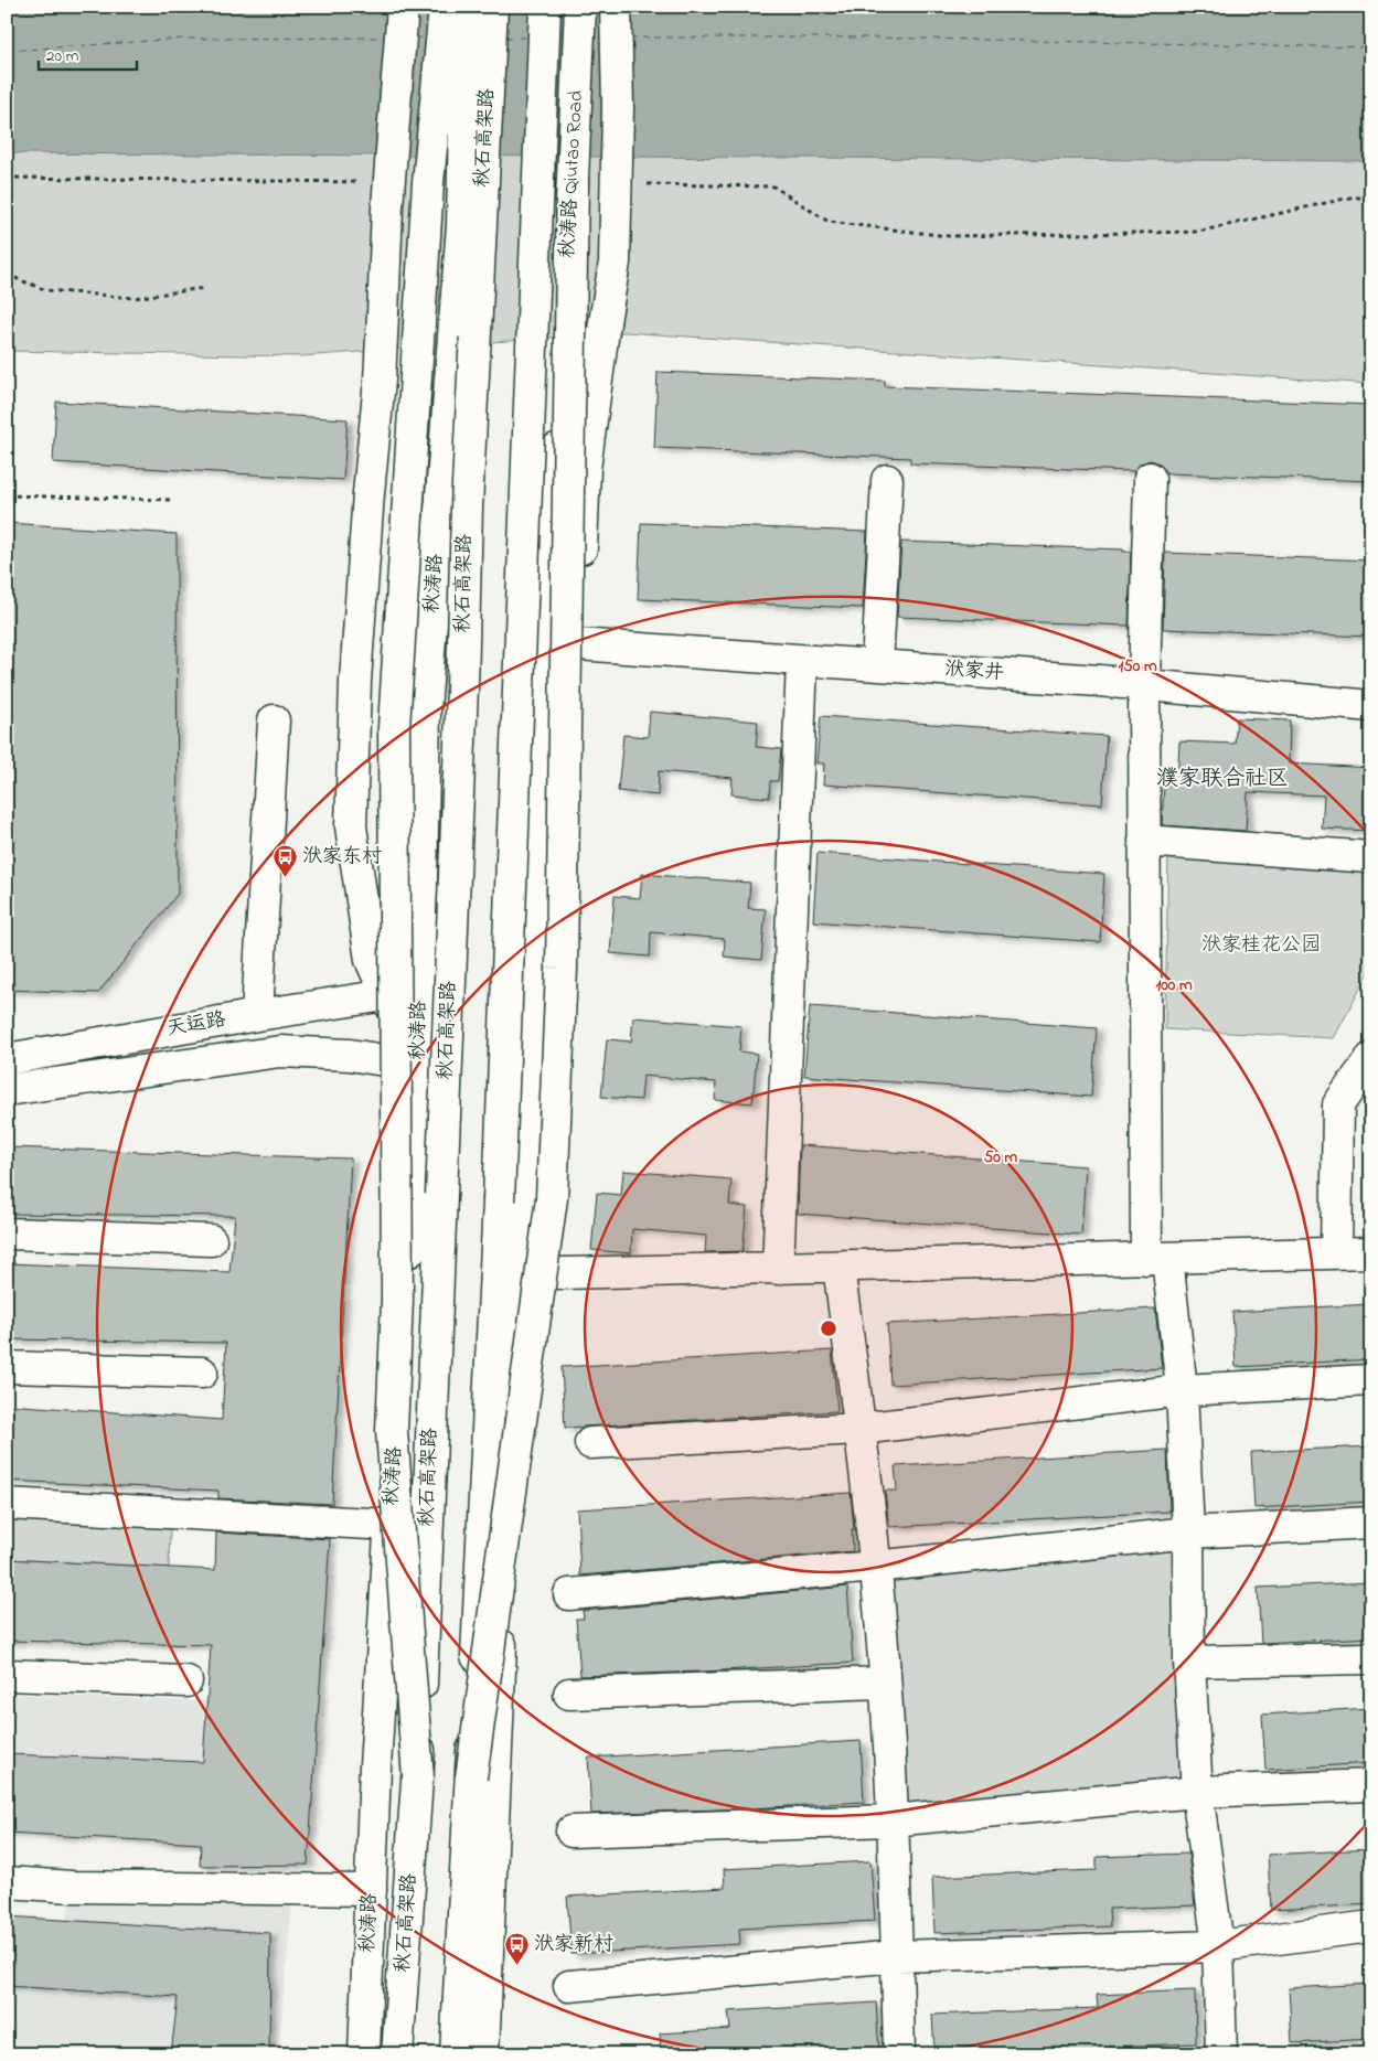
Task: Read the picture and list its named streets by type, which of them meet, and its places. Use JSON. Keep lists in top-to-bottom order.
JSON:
{
  "streets": {
    "main road": [
      "秋石高架路",
      "秋涛路 Qiutao Road",
      "秋涛路",
      "洑家井",
      "天运路"
    ]
  },
  "districts": ["濮家联合社区"],
  "parks": ["洑家桂花公园"],
  "places": {
    "bus stop": ["洑家东村", "洑家新村"]
  },
  "scale_bar": "20 m",
  "rings": ["150 m", "100 m", "50 m"]
}
